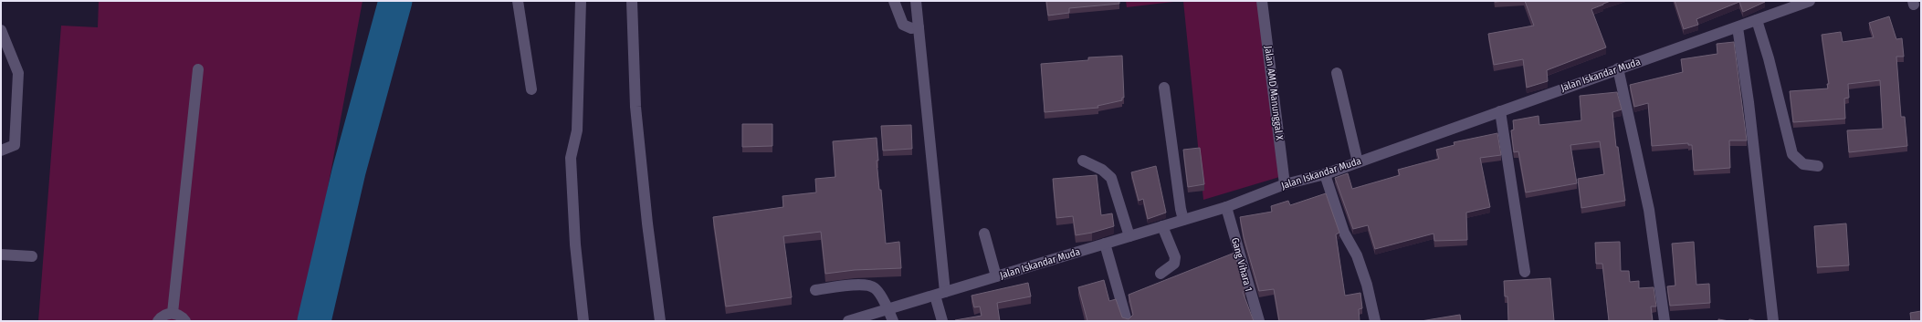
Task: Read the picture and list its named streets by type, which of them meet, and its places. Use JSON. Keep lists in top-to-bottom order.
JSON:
{
  "streets": {
    "street": ["Jalan Iskandar Muda", "Jalan AMD Manunggal X", "Gang Vihara 1"]
  },
  "crossings": [
    ["Jalan Iskandar Muda", "Jalan AMD Manunggal X"],
    ["Jalan Iskandar Muda", "Gang Vihara 1"]
  ]
}
